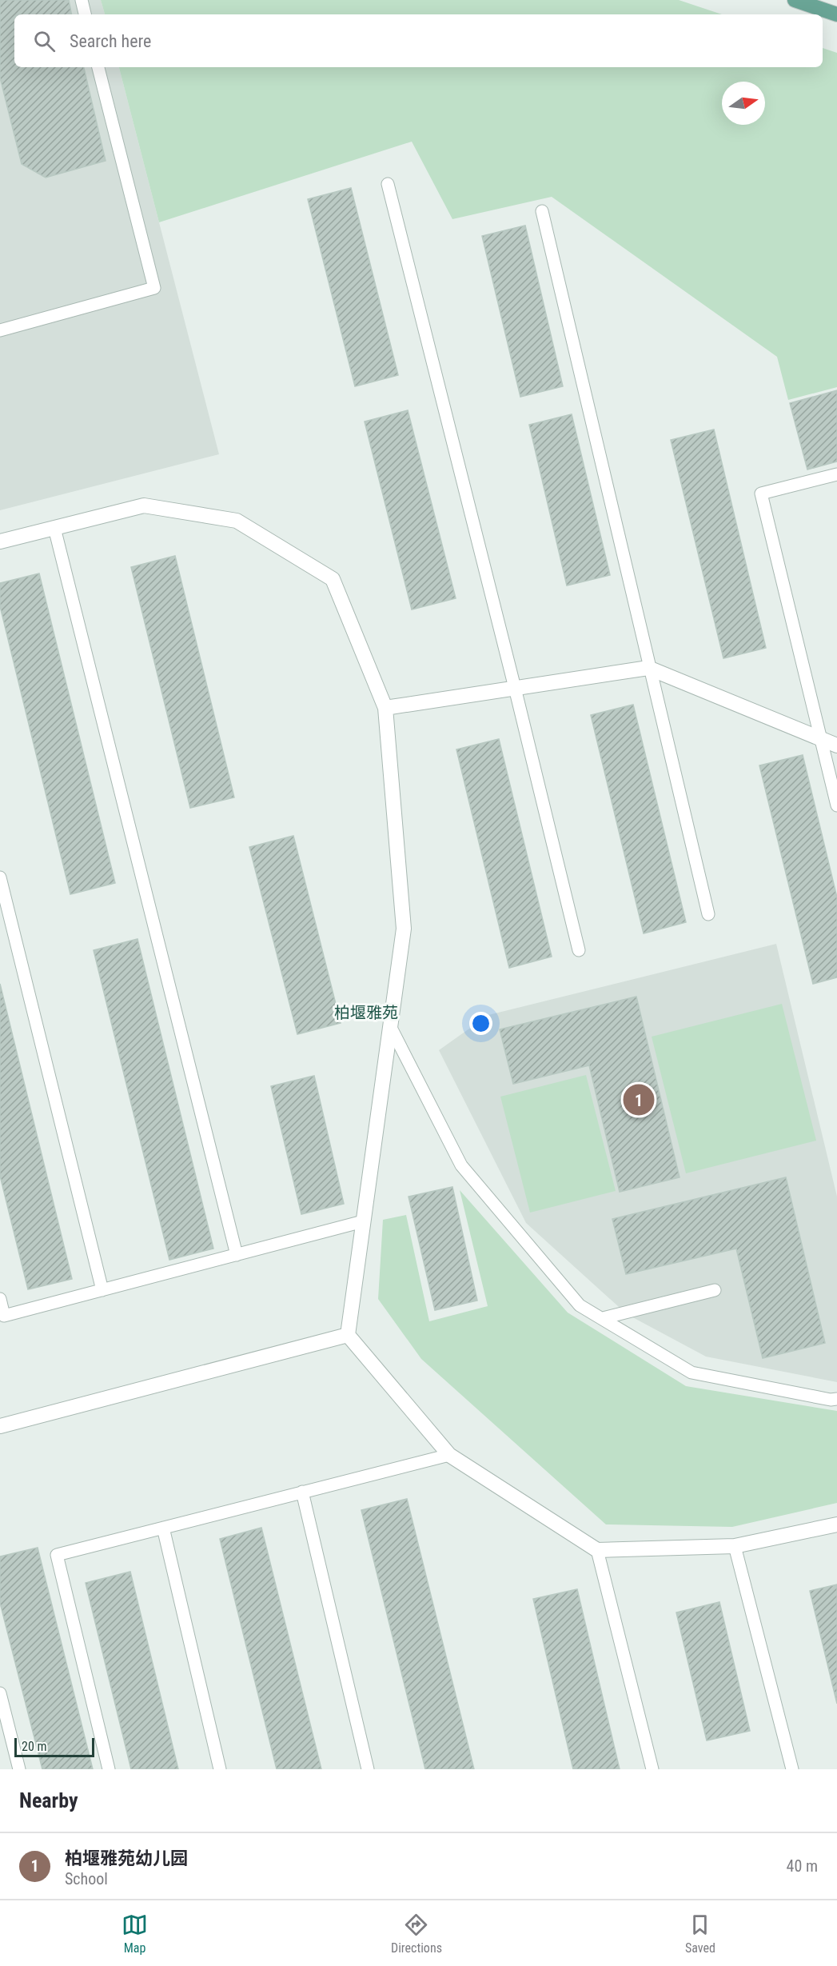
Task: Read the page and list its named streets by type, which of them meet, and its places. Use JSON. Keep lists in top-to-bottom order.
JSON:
{
  "districts": ["柏堰雅苑"],
  "scale_bar": "20 m",
  "north": "right",
  "page": {
    "search": "Search here",
    "pins": "1",
    "scale": "20 m",
    "heading": "Nearby",
    "list": [
      {
        "mark": "1",
        "name": "柏堰雅苑幼儿园",
        "note": "School",
        "value": "40 m"
      }
    ],
    "nav": ["Map", "Directions", "Saved"]
  }
}
